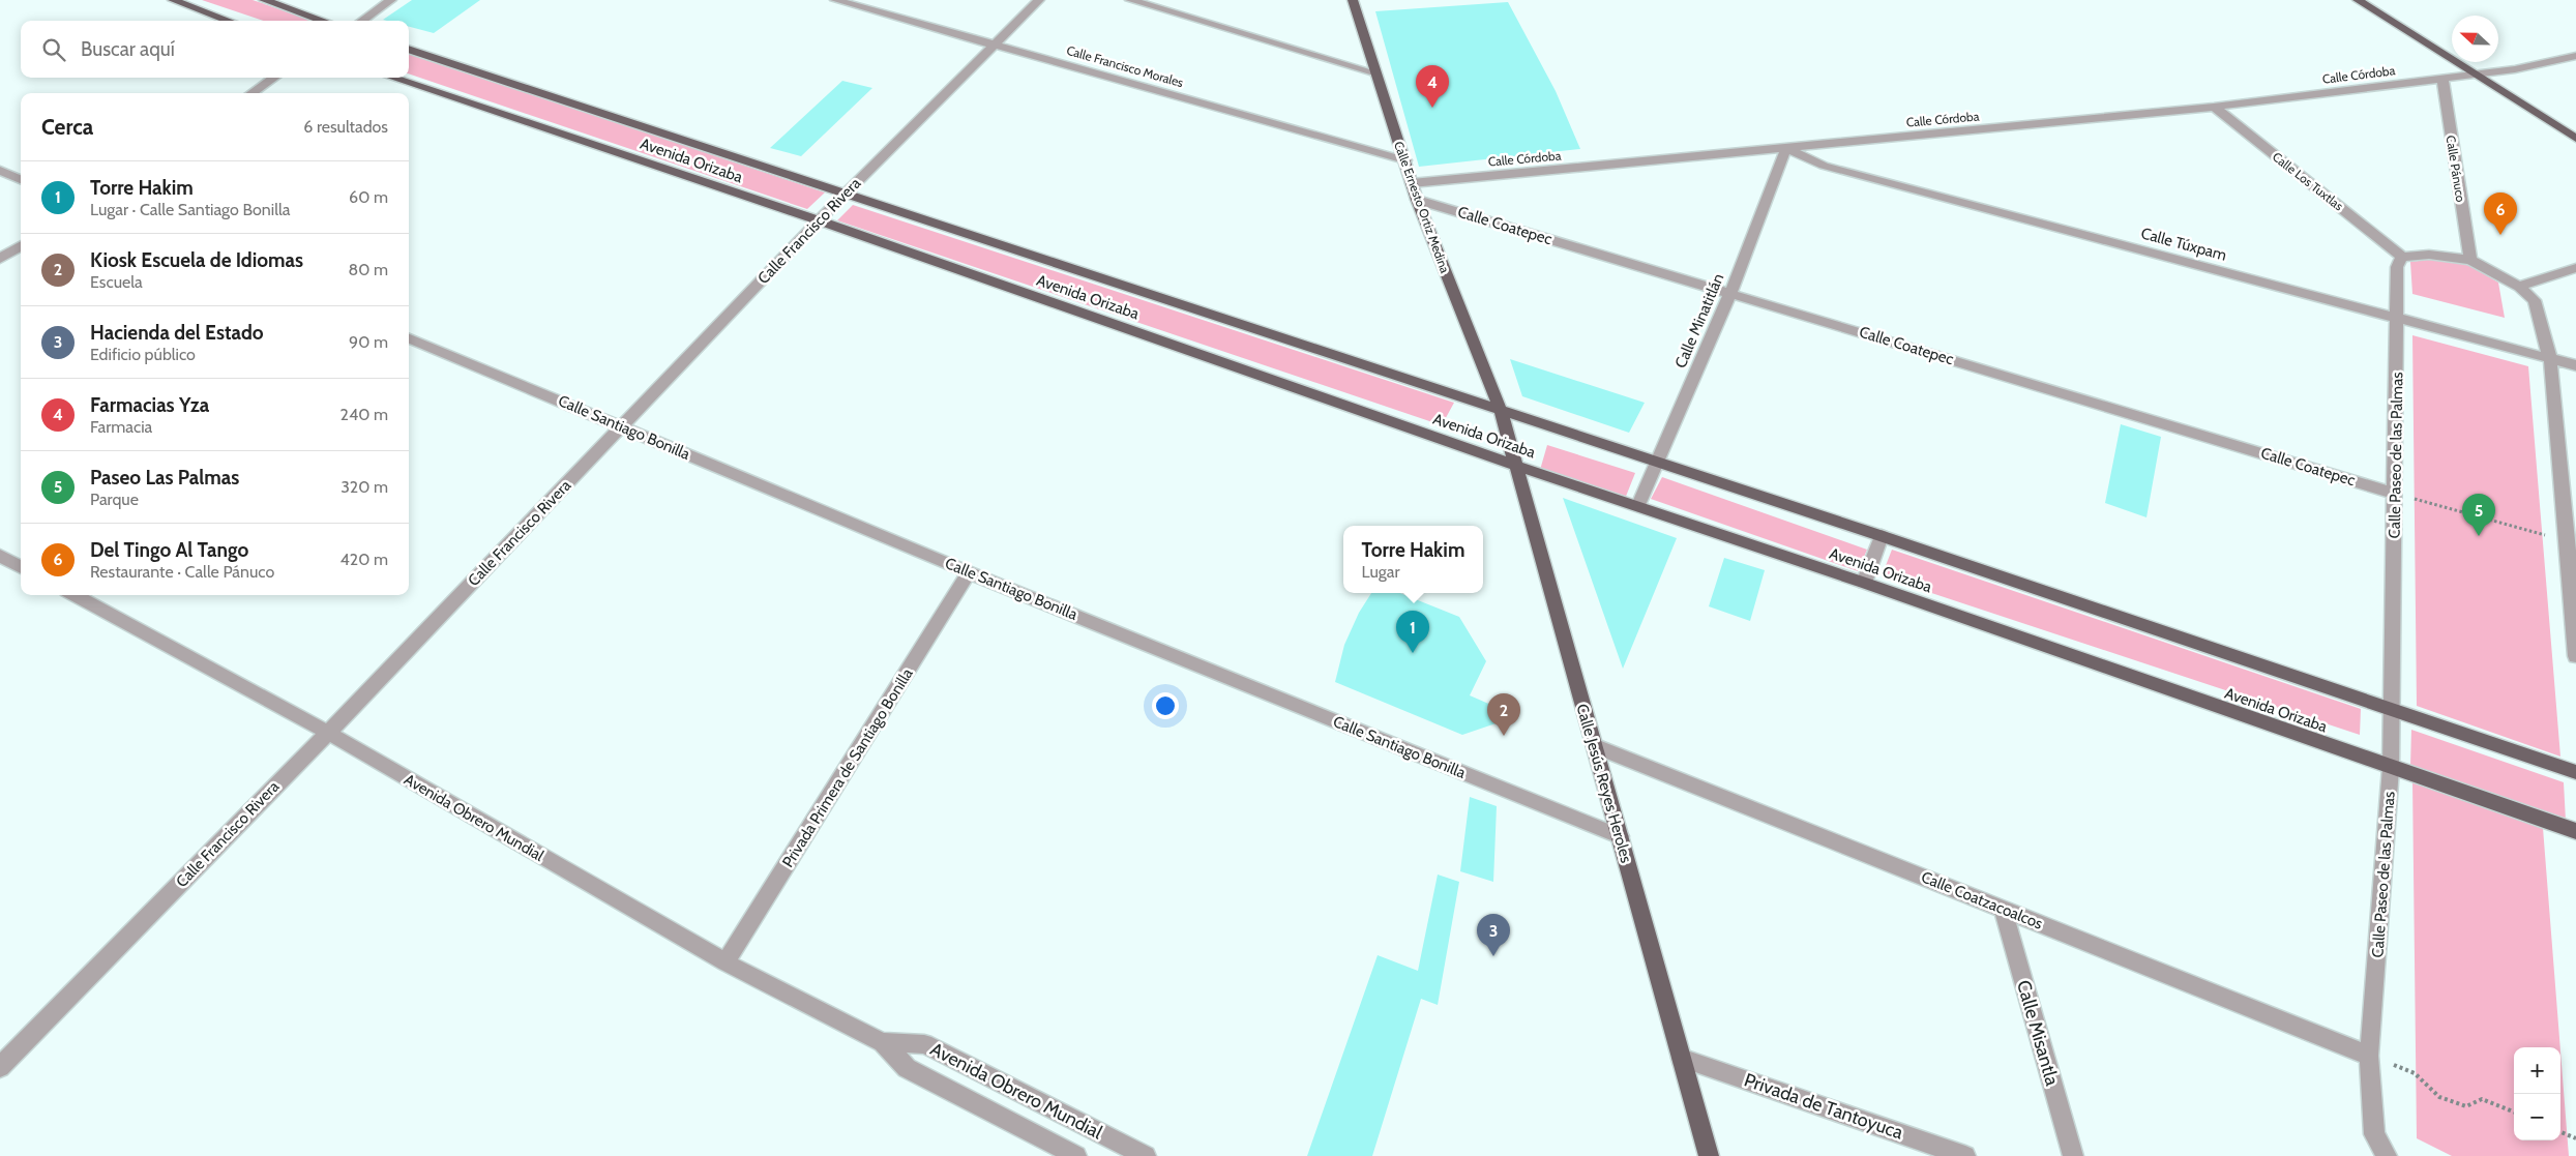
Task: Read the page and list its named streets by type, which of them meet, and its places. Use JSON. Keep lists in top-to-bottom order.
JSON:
{
  "streets": {
    "main road": ["Avenida Orizaba", "Calle Ernesto Ortiz Medina", "Calle Jesús Reyes Heroles"],
    "street": [
      "Calle Francisco Morales",
      "Calle Córdoba",
      "Calle Pánuco",
      "Calle Los Tuxtlas",
      "Calle Coatepec",
      "Calle Francisco Rivera",
      "Calle Túxpam",
      "Calle Minatitlán",
      "Calle Santiago Bonilla",
      "Calle Paseo de las Palmas",
      "Privada Primera de Santiago Bonilla",
      "Avenida Obrero Mundial",
      "Calle Coatzacoalcos",
      "Calle Misantla",
      "Privada de Tantoyuca"
    ]
  },
  "crossings": [
    ["Calle Francisco Morales", "Calle Ernesto Ortiz Medina"],
    ["Calle Francisco Morales", "Calle Francisco Rivera"],
    ["Calle Córdoba", "Calle Pánuco"],
    ["Calle Córdoba", "Calle Los Tuxtlas"],
    ["Calle Córdoba", "Calle Ernesto Ortiz Medina"],
    ["Calle Córdoba", "Calle Túxpam"],
    ["Calle Córdoba", "Calle Minatitlán"],
    ["Avenida Orizaba", "Calle Ernesto Ortiz Medina"],
    ["Avenida Orizaba", "Calle Francisco Rivera"],
    ["Avenida Orizaba", "Calle Minatitlán"],
    ["Avenida Orizaba", "Calle Paseo de las Palmas"],
    ["Avenida Orizaba", "Calle Jesús Reyes Heroles"],
    ["Calle Los Tuxtlas", "Calle Paseo de las Palmas"],
    ["Calle Ernesto Ortiz Medina", "Calle Coatepec"],
    ["Calle Ernesto Ortiz Medina", "Calle Jesús Reyes Heroles"],
    ["Calle Coatepec", "Calle Minatitlán"],
    ["Calle Coatepec", "Calle Paseo de las Palmas"],
    ["Calle Francisco Rivera", "Calle Santiago Bonilla"],
    ["Calle Francisco Rivera", "Avenida Obrero Mundial"],
    ["Calle Túxpam", "Calle Minatitlán"],
    ["Calle Túxpam", "Calle Paseo de las Palmas"],
    ["Calle Santiago Bonilla", "Privada Primera de Santiago Bonilla"],
    ["Calle Santiago Bonilla", "Calle Jesús Reyes Heroles"],
    ["Calle Paseo de las Palmas", "Calle Coatzacoalcos"],
    ["Privada Primera de Santiago Bonilla", "Avenida Obrero Mundial"],
    ["Calle Jesús Reyes Heroles", "Calle Coatzacoalcos"],
    ["Calle Jesús Reyes Heroles", "Privada de Tantoyuca"],
    ["Calle Coatzacoalcos", "Calle Misantla"]
  ],
  "north": "left",
  "page": {
    "search": "Buscar aquí",
    "pins": [
      "4",
      "6",
      "5",
      "1",
      "2",
      "3"
    ],
    "heading": ["Cerca", "6 resultados"],
    "list": [
      {
        "mark": "1",
        "name": "Torre Hakim",
        "note": "Lugar · Calle Santiago Bonilla",
        "value": "60 m"
      },
      {
        "mark": "2",
        "name": "Kiosk Escuela de Idiomas",
        "note": "Escuela",
        "value": "80 m"
      },
      {
        "mark": "3",
        "name": "Hacienda del Estado",
        "note": "Edificio público",
        "value": "90 m"
      },
      {
        "mark": "4",
        "name": "Farmacias Yza",
        "note": "Farmacia",
        "value": "240 m"
      },
      {
        "mark": "5",
        "name": "Paseo Las Palmas",
        "note": "Parque",
        "value": "320 m"
      },
      {
        "mark": "6",
        "name": "Del Tingo Al Tango",
        "note": "Restaurante · Calle Pánuco",
        "value": "420 m"
      }
    ],
    "popup": ["Torre Hakim", "Lugar"],
    "map_buttons": ["+", "−"]
  }
}
